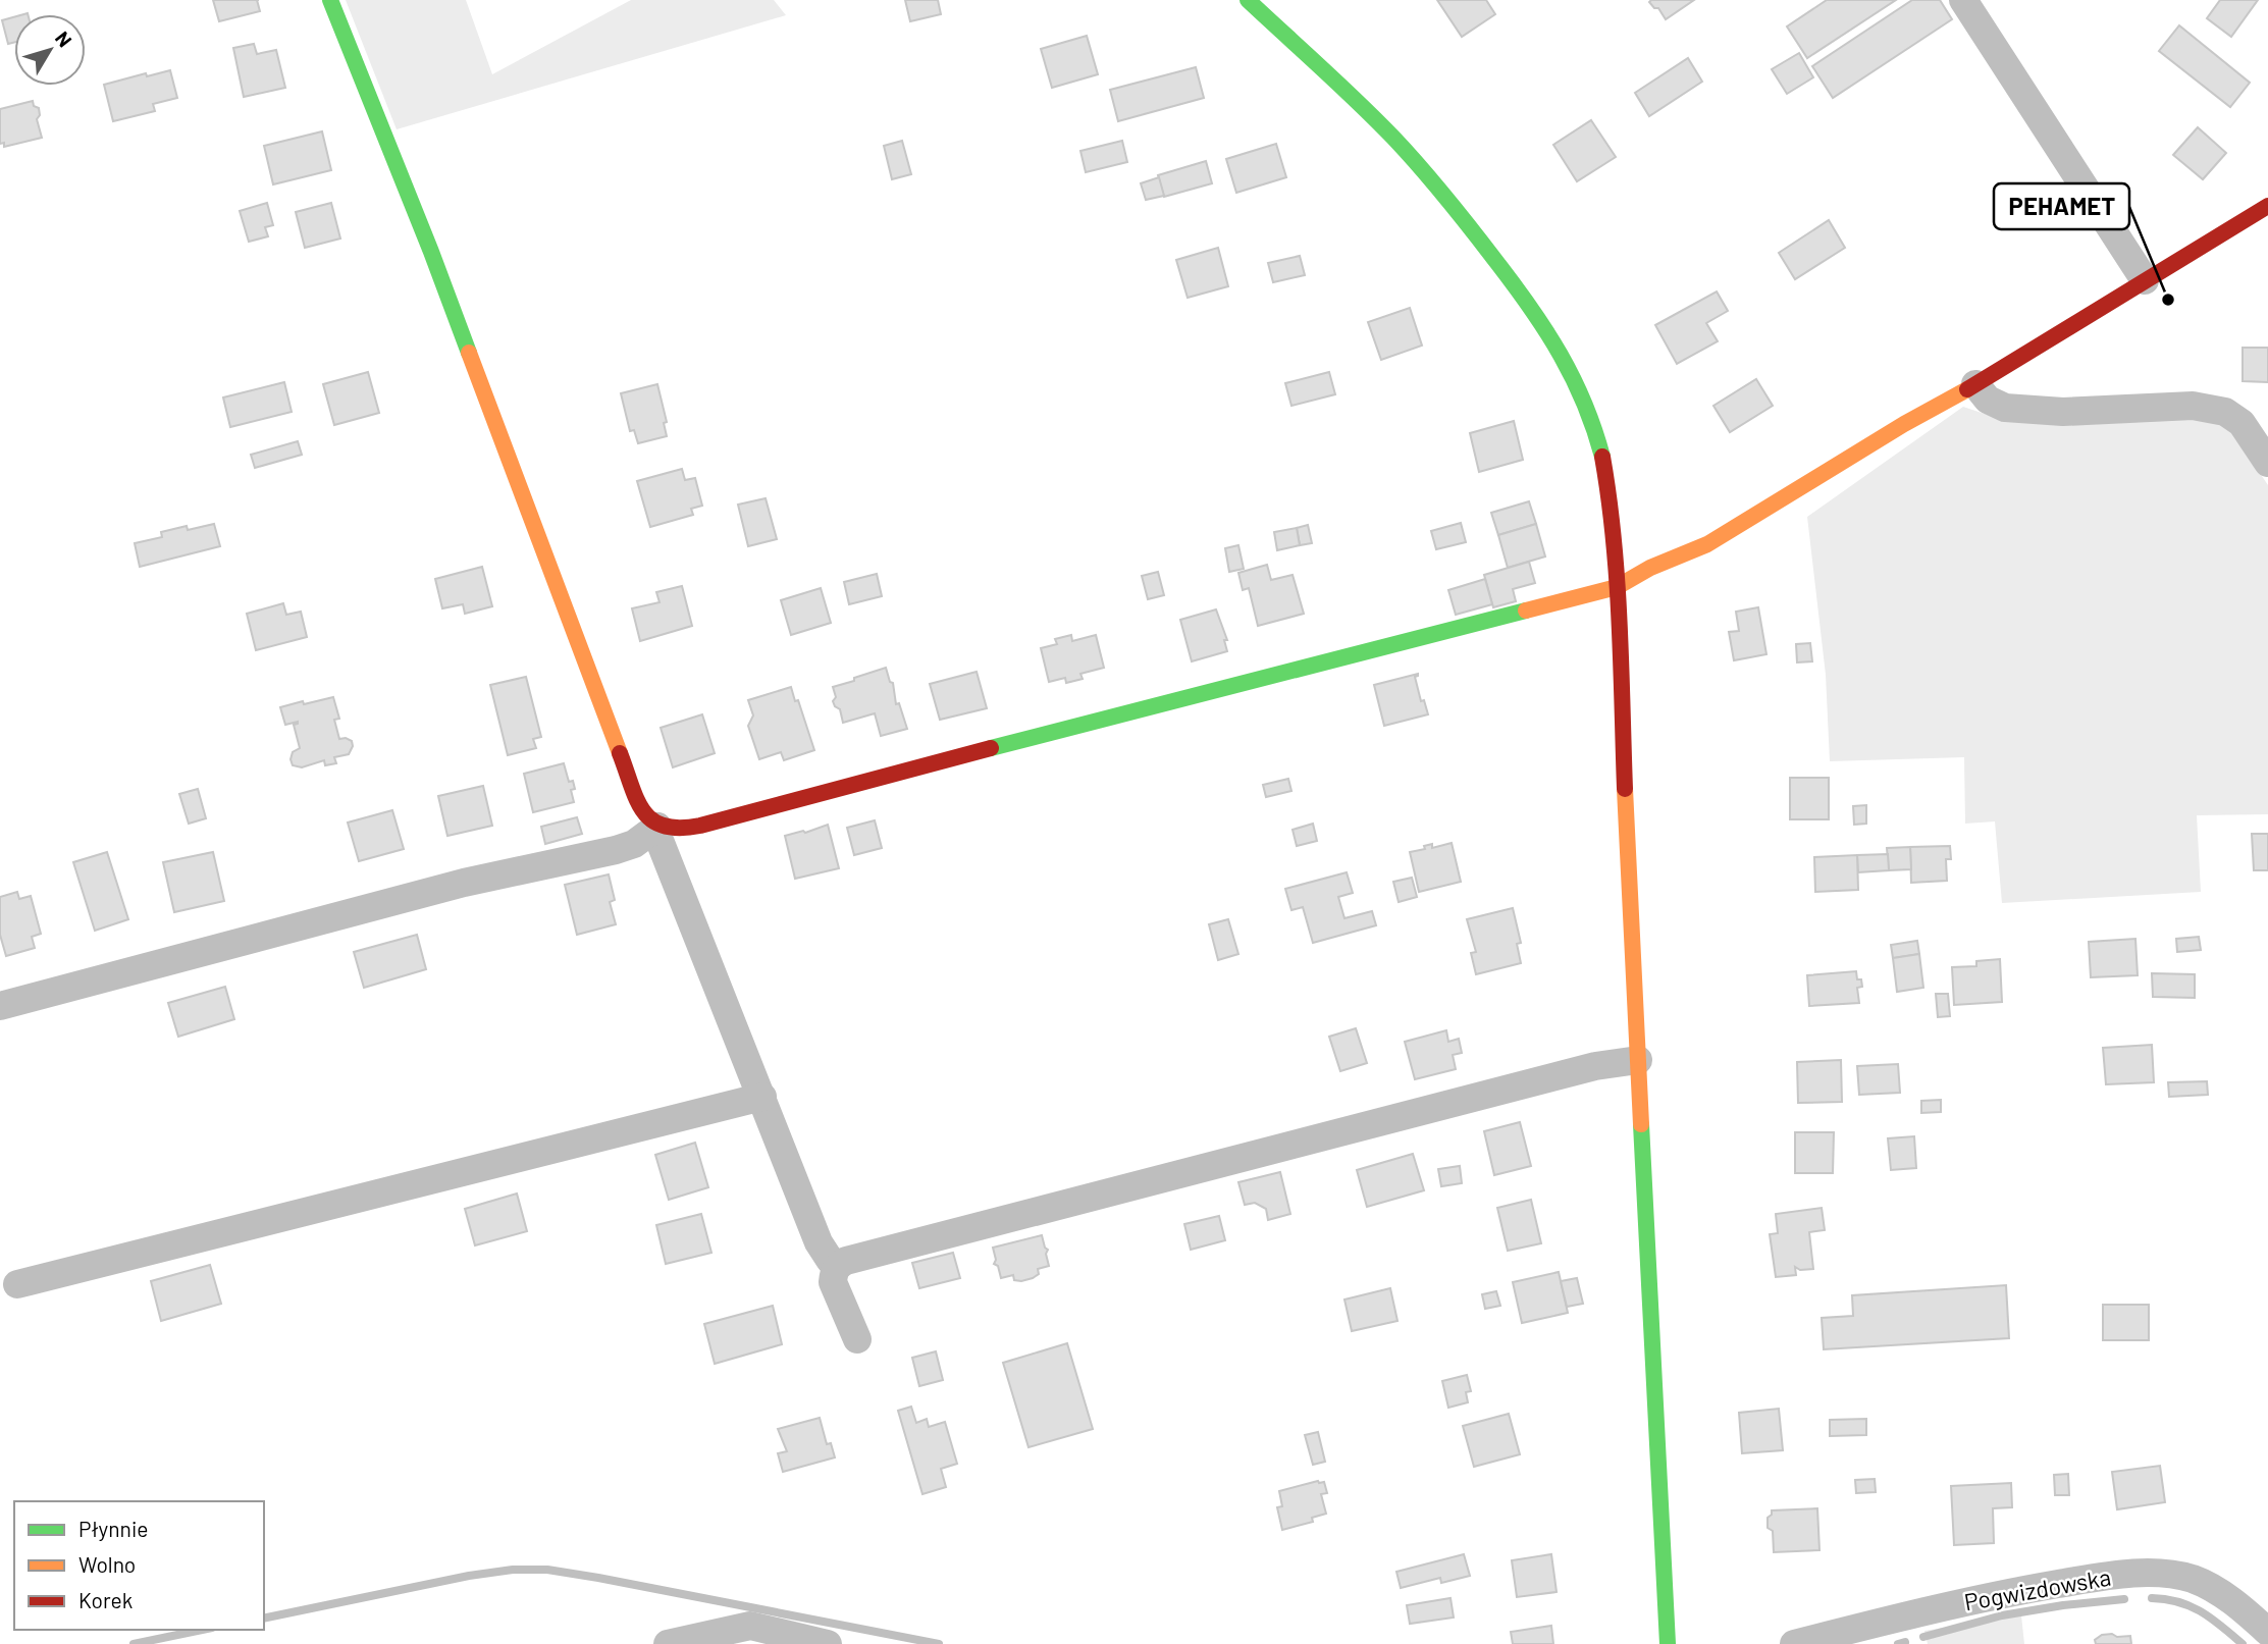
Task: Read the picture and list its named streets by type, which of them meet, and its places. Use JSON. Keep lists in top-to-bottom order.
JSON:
{
  "streets": {
    "street": ["Pogwizdowska"]
  },
  "places": ["PEHAMET"],
  "legend": ["Płynnie", "Wolno", "Korek"],
  "north": "top right"
}
